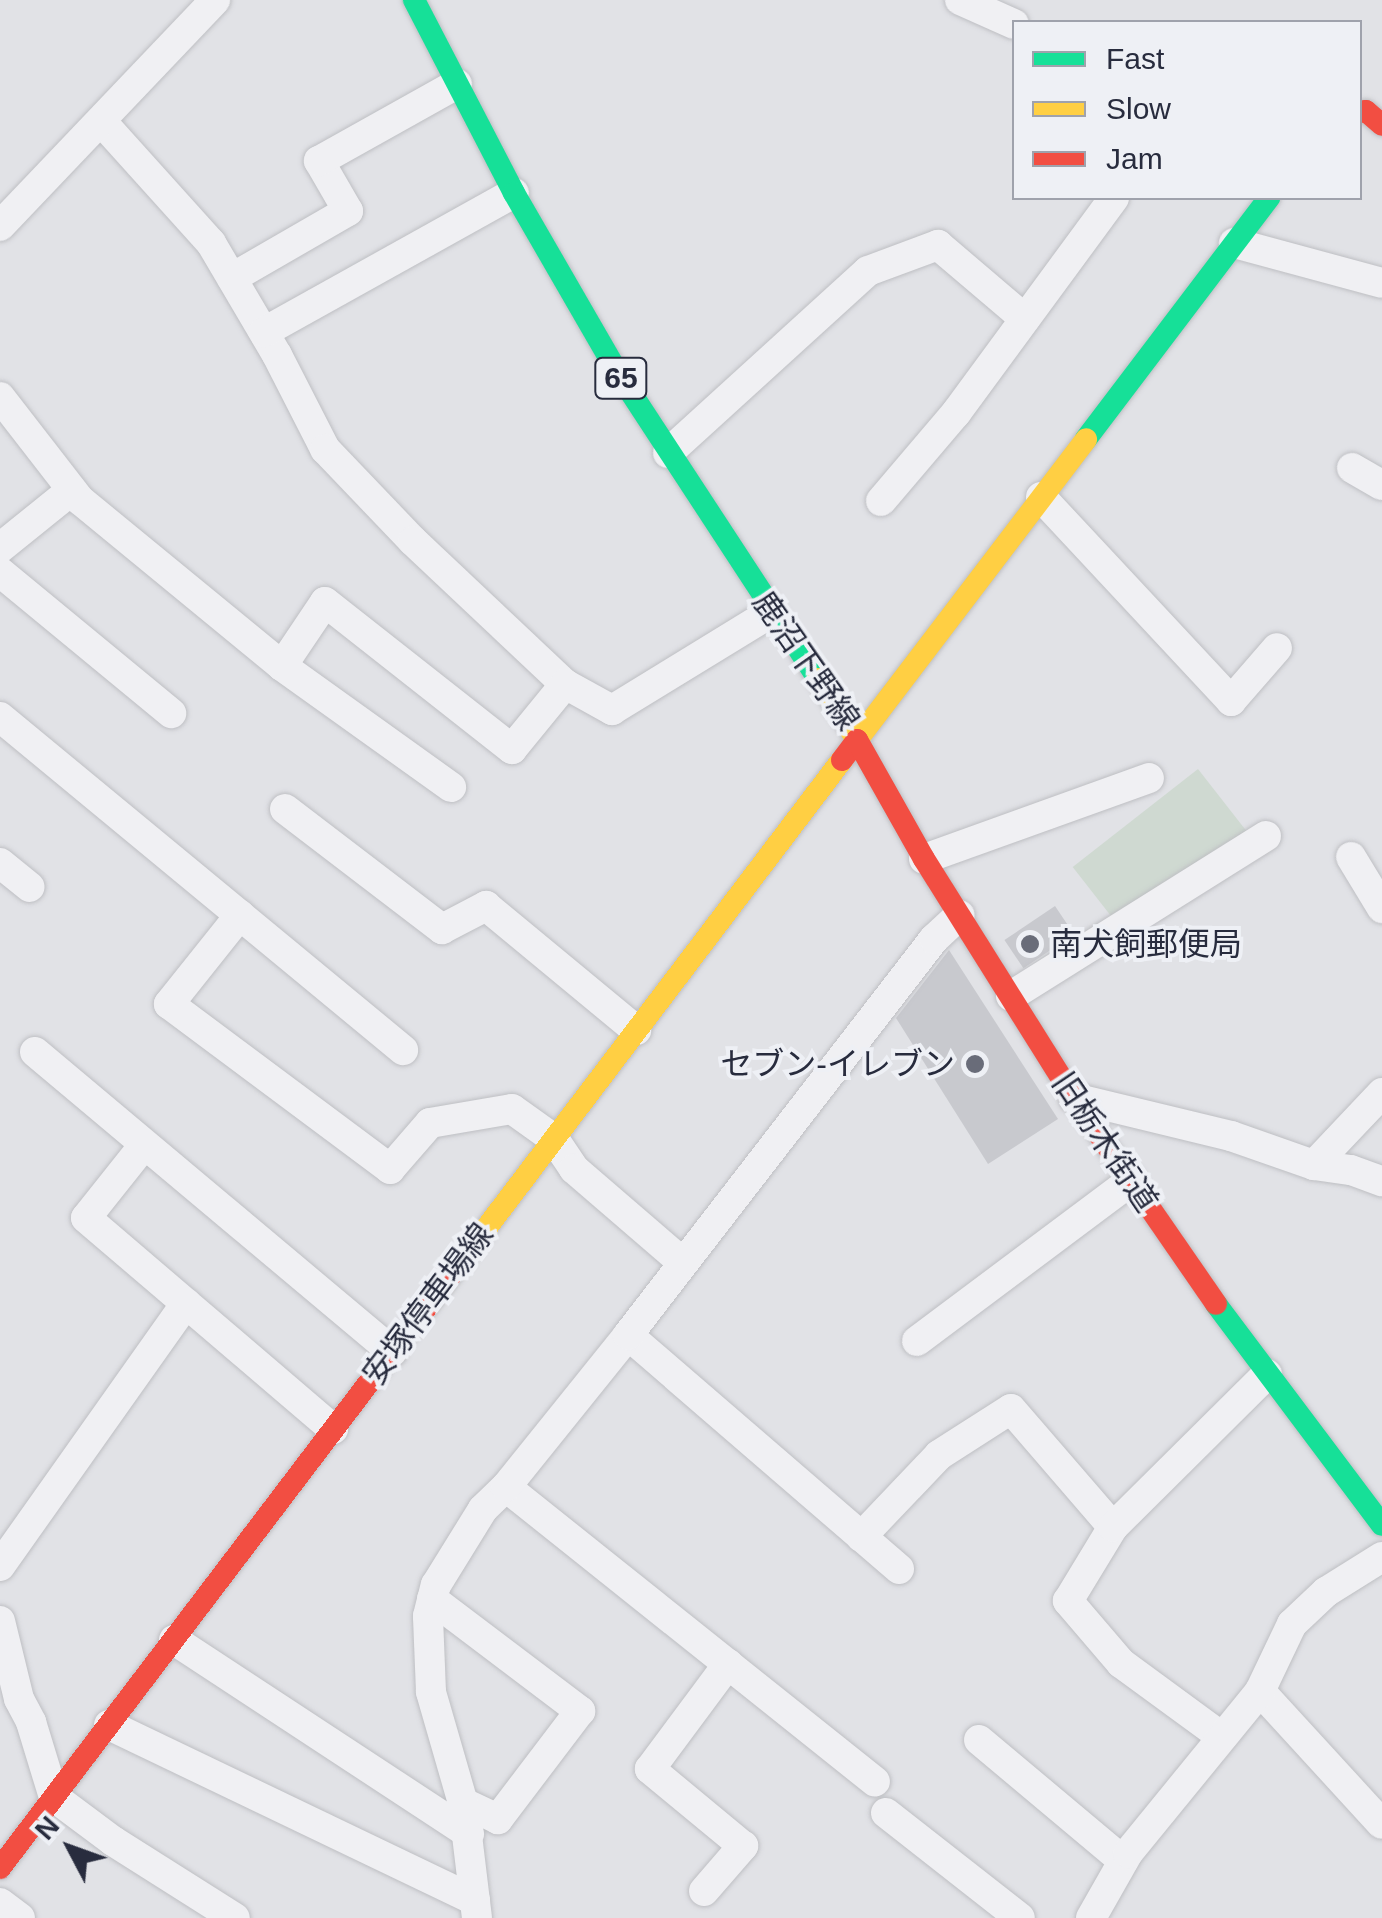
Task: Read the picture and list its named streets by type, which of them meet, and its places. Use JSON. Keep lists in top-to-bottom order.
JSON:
{
  "streets": {
    "main road": [
      "65",
      "鹿沼下野線",
      "旧栃木街道",
      "安塚停車場線"
    ]
  },
  "crossings": [
    ["鹿沼下野線", "旧栃木街道"],
    ["鹿沼下野線", "安塚停車場線"],
    ["旧栃木街道", "安塚停車場線"]
  ],
  "places": ["南犬飼郵便局", "セブン-イレブン"],
  "legend": ["Fast", "Slow", "Jam"],
  "north": "top left"
}
